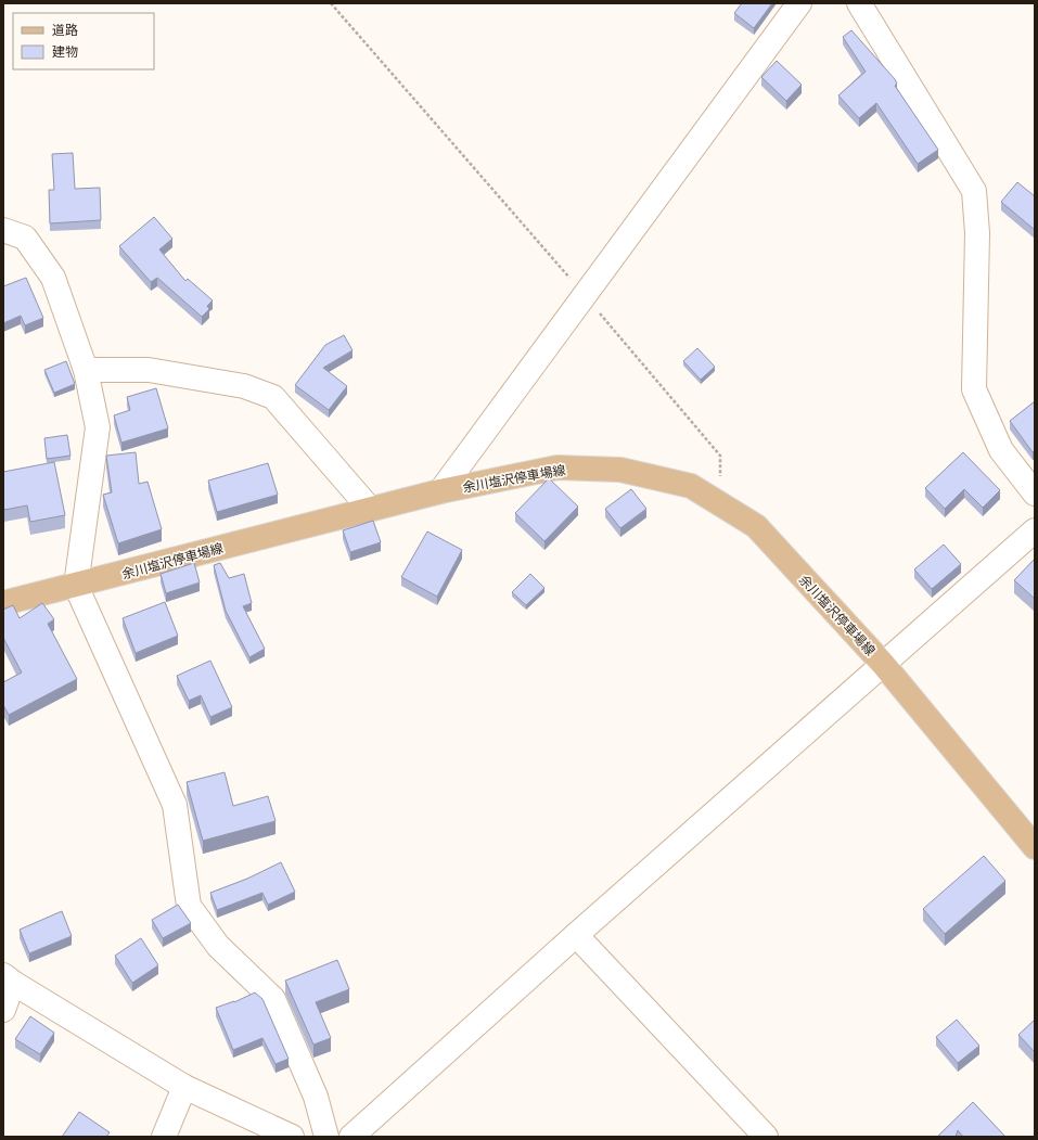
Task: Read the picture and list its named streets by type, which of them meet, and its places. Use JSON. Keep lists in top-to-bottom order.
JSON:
{
  "streets": {
    "main road": ["余川塩沢停車場線"]
  },
  "legend": ["道路", "建物"]
}
